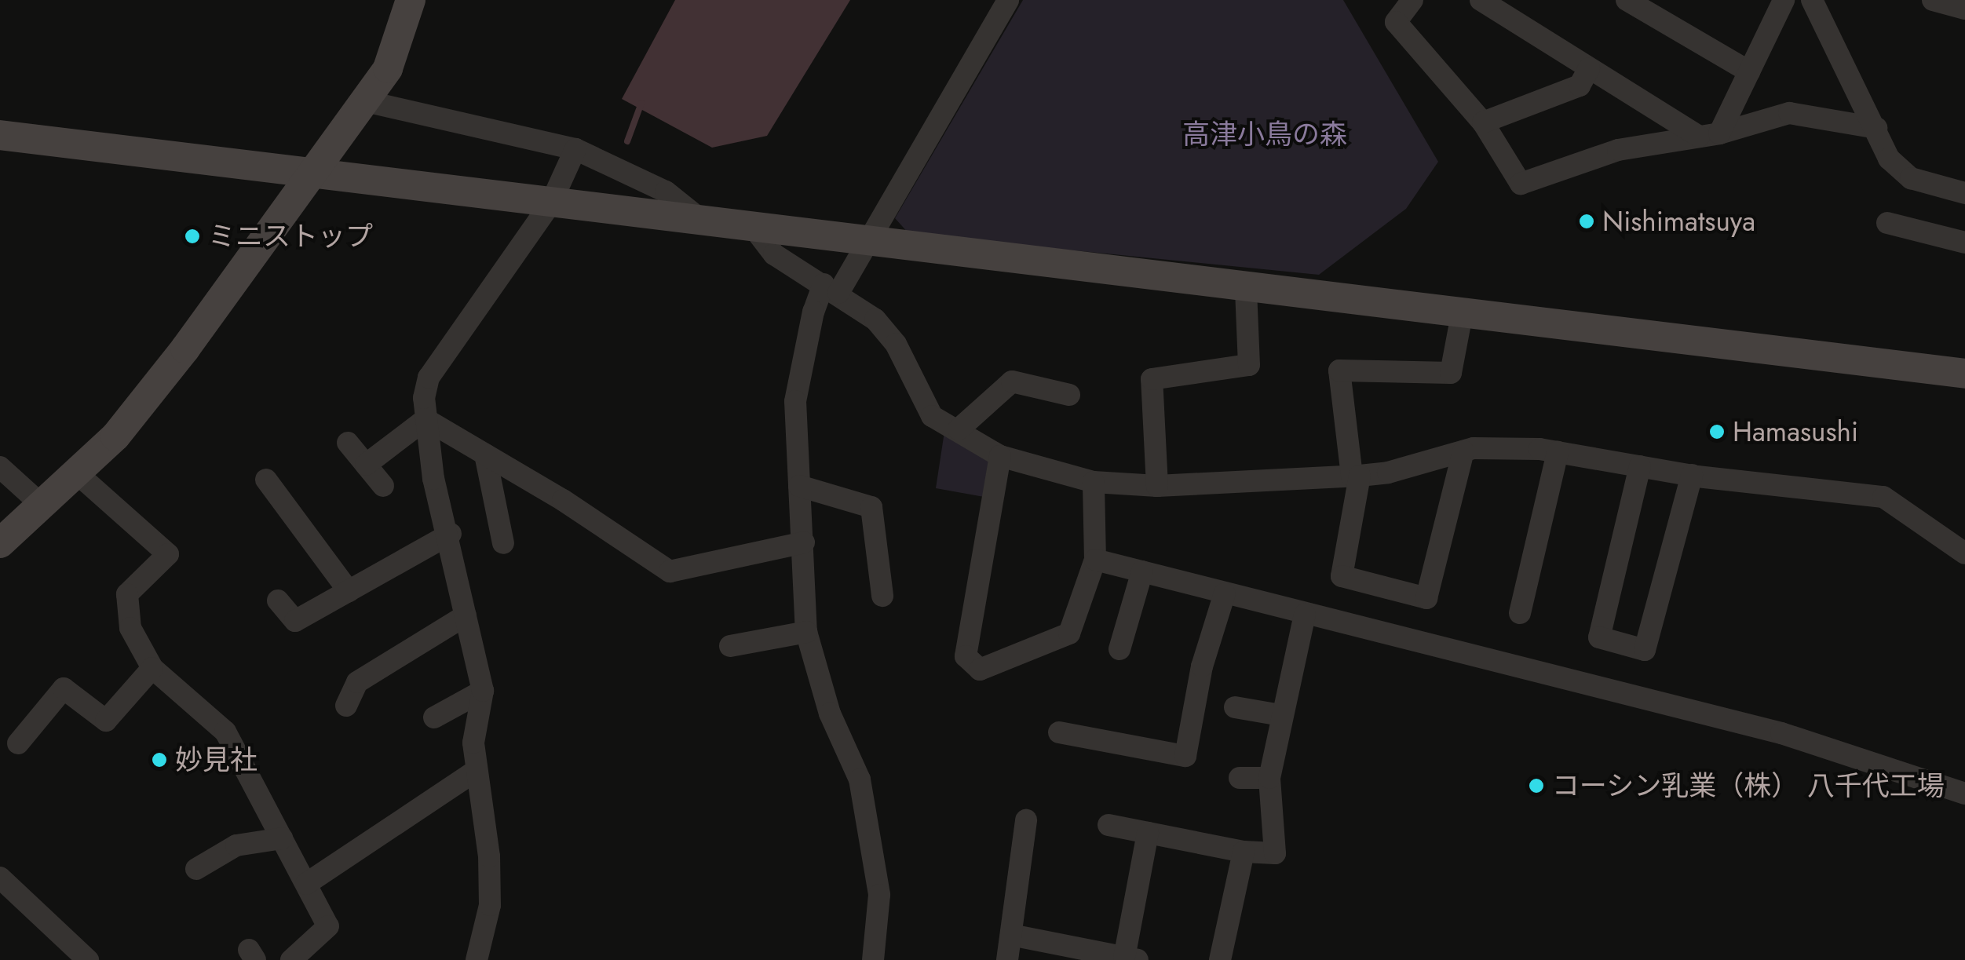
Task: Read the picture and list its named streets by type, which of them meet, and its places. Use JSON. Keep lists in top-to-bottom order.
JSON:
{
  "parks": ["高津小鳥の森"],
  "places": [
    "Nishimatsuya",
    "ミニストップ",
    "Hamasushi",
    "妙見社",
    "コーシン乳業（株） 八千代工場"
  ]
}
